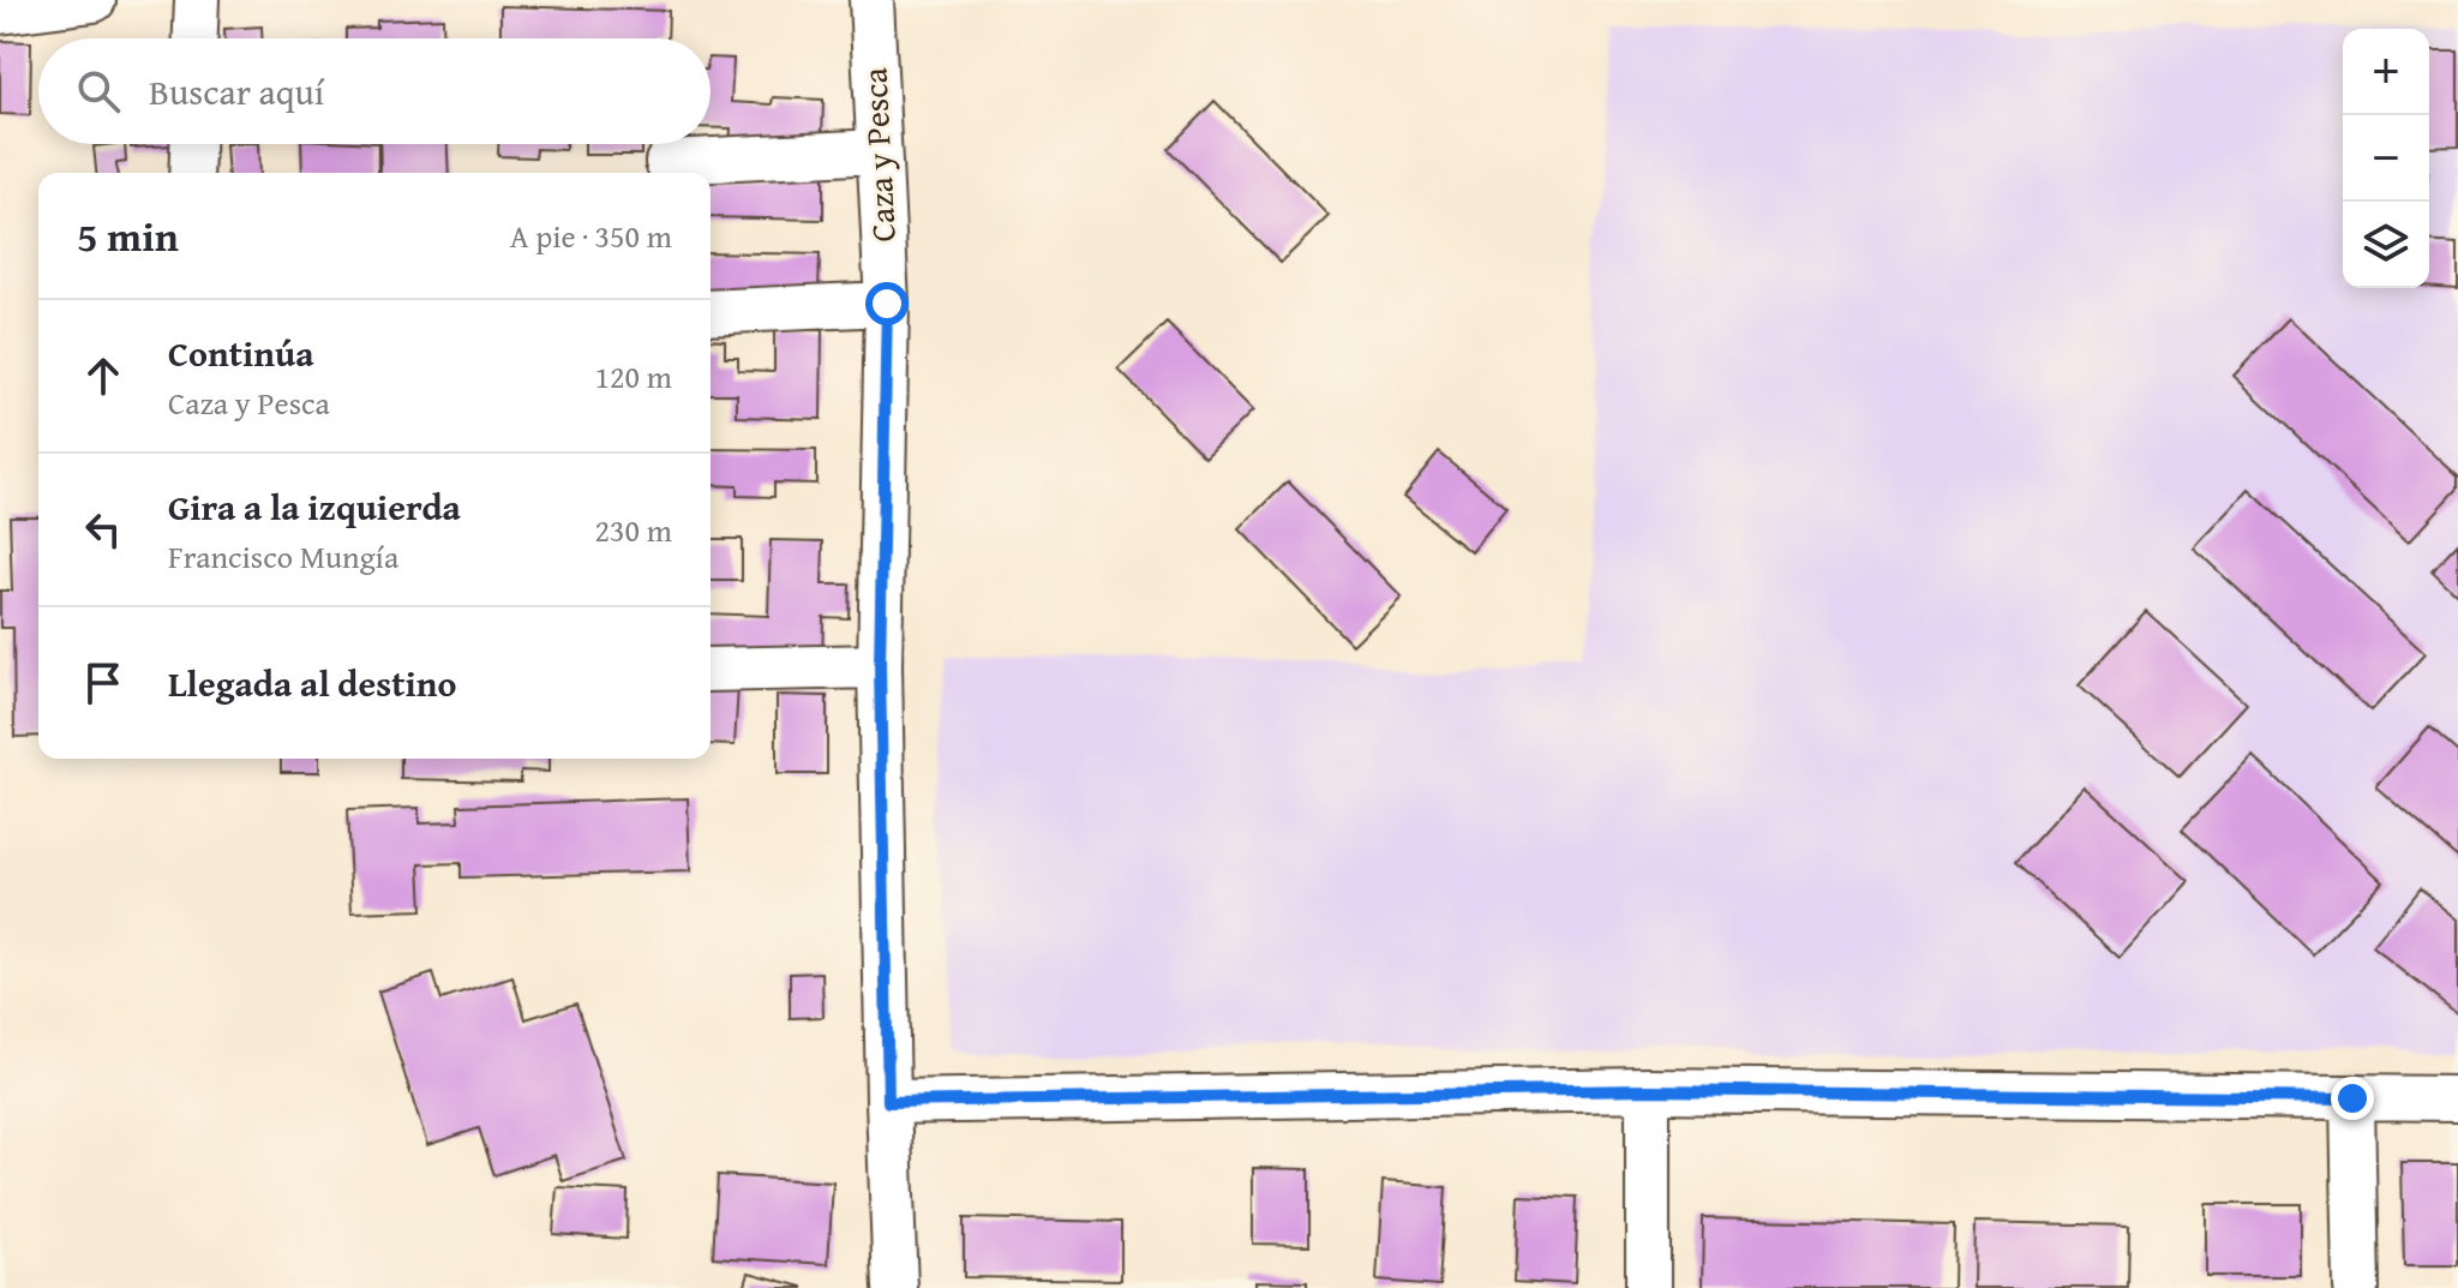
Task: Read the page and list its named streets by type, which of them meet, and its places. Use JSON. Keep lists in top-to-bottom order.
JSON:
{
  "streets": {
    "street": ["Caza y Pesca"]
  },
  "page": {
    "map_buttons": ["+", "−"],
    "search": "Buscar aquí",
    "heading": ["5 min", "A pie · 350 m"],
    "list": [
      ["Continúa", "Caza y Pesca", "120 m"],
      ["Gira a la izquierda", "Francisco Mungía", "230 m"],
      "Llegada al destino"
    ]
  }
}
